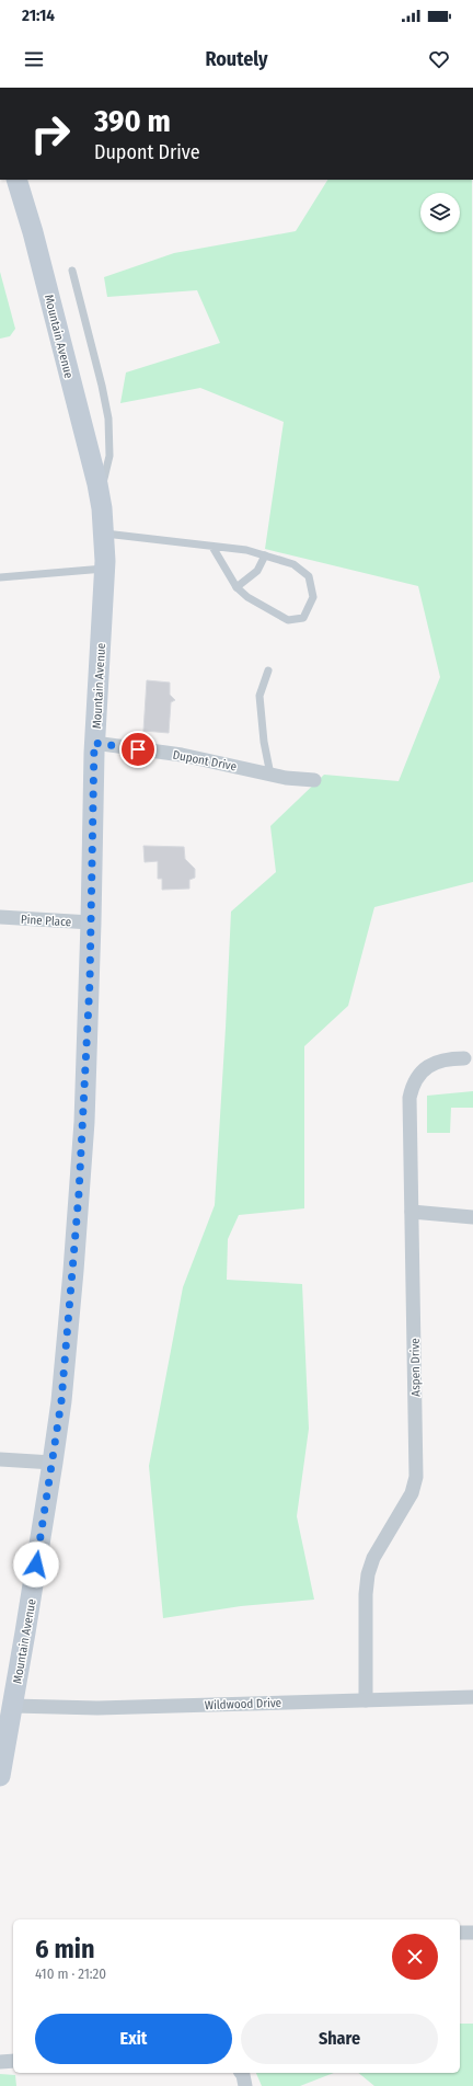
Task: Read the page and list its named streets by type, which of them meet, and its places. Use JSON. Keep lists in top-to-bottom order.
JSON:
{
  "streets": {
    "street": [
      "Mountain Avenue",
      "Dupont Drive",
      "Pine Place",
      "Aspen Drive",
      "Wildwood Drive"
    ]
  },
  "crossings": [
    ["Mountain Avenue", "Dupont Drive"],
    ["Mountain Avenue", "Pine Place"],
    ["Mountain Avenue", "Wildwood Drive"],
    ["Aspen Drive", "Wildwood Drive"]
  ],
  "page": {
    "status": "21:14",
    "header": "Routely",
    "turn": ["390 m", "Dupont Drive"],
    "heading": ["6 min", "410 m · 21:20"],
    "buttons": ["Exit", "Share"]
  }
}
